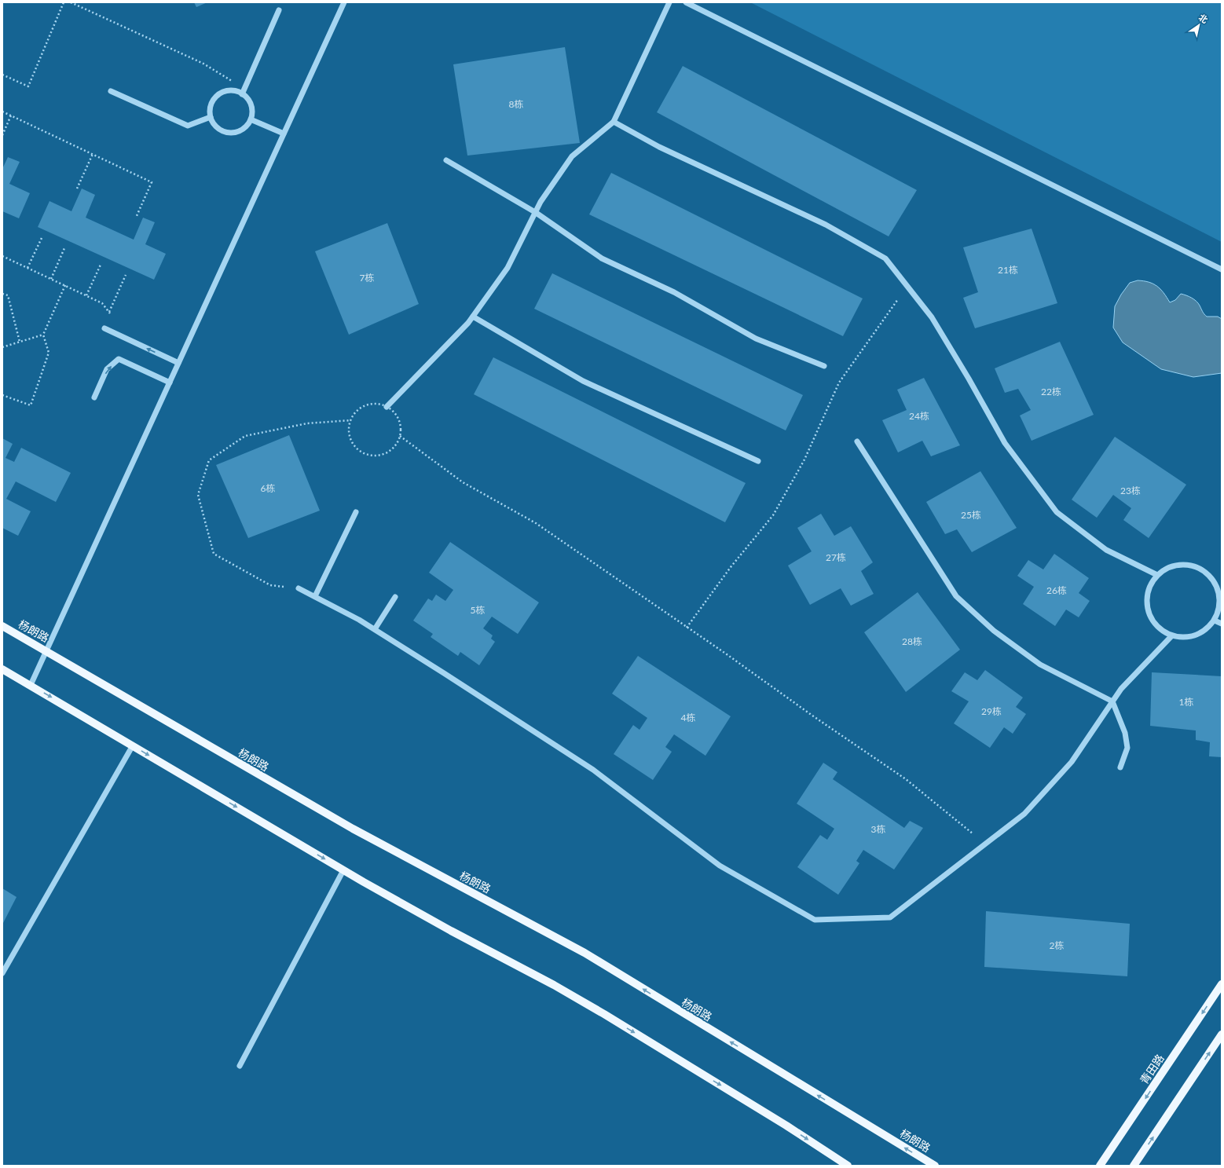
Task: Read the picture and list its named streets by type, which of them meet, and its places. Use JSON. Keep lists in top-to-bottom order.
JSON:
{
  "streets": {
    "main road": ["杨朗路", "青田路"]
  },
  "house_numbers": [
    "8栋",
    "21栋",
    "7栋",
    "22栋",
    "24栋",
    "6栋",
    "23栋",
    "25栋",
    "27栋",
    "26栋",
    "5栋",
    "28栋",
    "1栋",
    "29栋",
    "4栋",
    "3栋",
    "2栋"
  ],
  "north": "top right"
}
